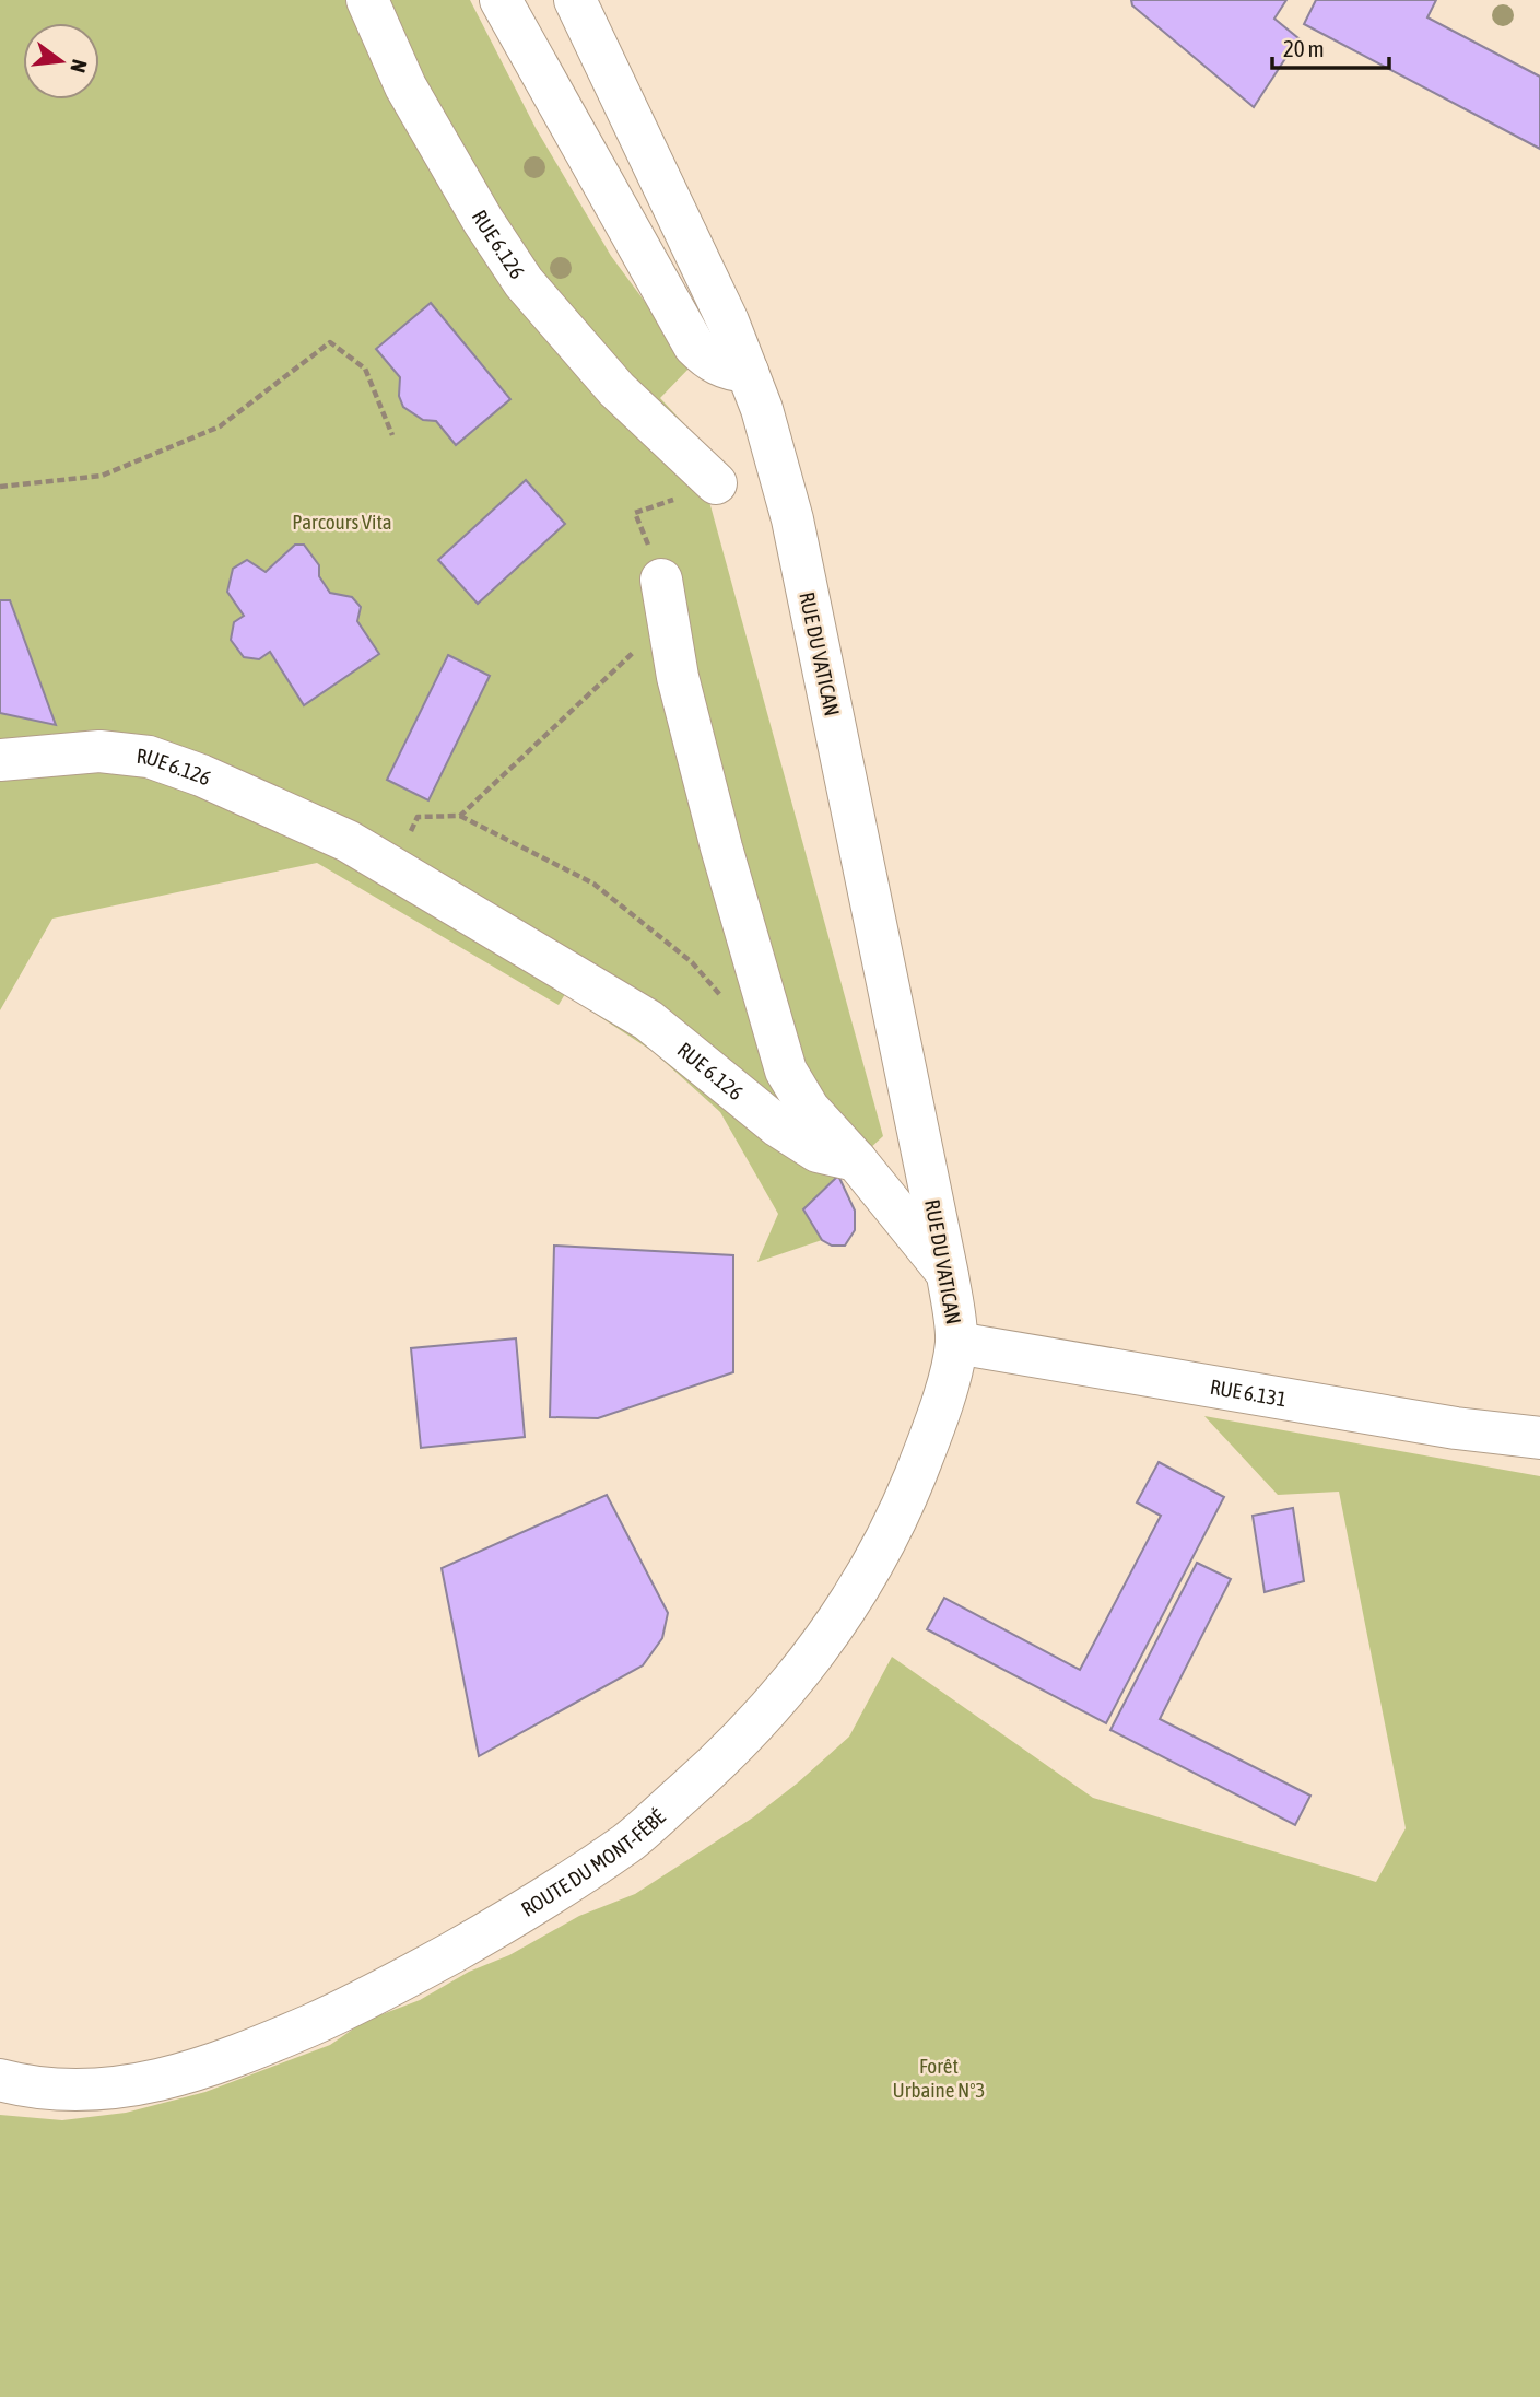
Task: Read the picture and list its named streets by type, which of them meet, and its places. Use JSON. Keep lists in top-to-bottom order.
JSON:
{
  "streets": {
    "street": [
      "RUE 6.126",
      "RUE DU VATICAN",
      "RUE 6.131",
      "ROUTE DU MONT-FÉBÉ"
    ]
  },
  "crossings": [
    ["RUE DU VATICAN", "RUE 6.131"],
    ["RUE DU VATICAN", "ROUTE DU MONT-FÉBÉ"],
    ["RUE 6.131", "ROUTE DU MONT-FÉBÉ"]
  ],
  "parks": ["Parcours Vita", "Forêt Urbaine N°3"],
  "scale_bar": "20 m",
  "north": "right"
}
